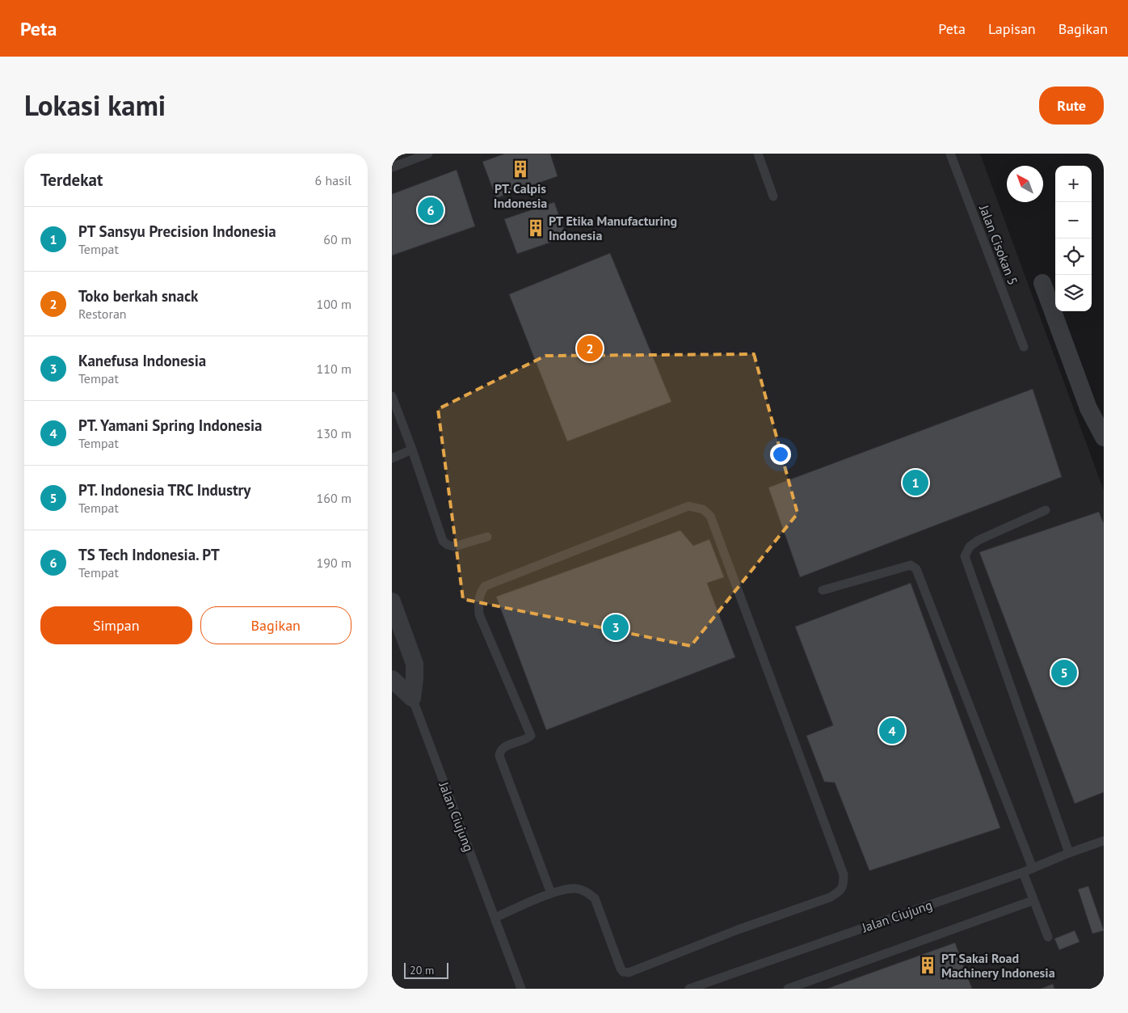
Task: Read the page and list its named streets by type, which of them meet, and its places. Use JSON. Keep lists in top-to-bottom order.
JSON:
{
  "streets": {
    "street": ["Jalan Ciujung"],
    "lane": ["Jalan Cisokan 5"]
  },
  "places": {
    "building": ["PT. Calpis Indonesia", "PT Etika Manufacturing Indonesia", "PT Sakai Road Machinery Indonesia"]
  },
  "scale_bar": "20 m",
  "north": "top left",
  "page": {
    "header": "Peta",
    "nav": ["Peta", "Lapisan", "Bagikan"],
    "title": "Lokasi kami",
    "buttons": [
      "Rute",
      ["Simpan", "Bagikan"]
    ],
    "heading": ["Terdekat", "6 hasil"],
    "map_buttons": ["+", "−"],
    "pins": [
      "6",
      "2",
      "1",
      "3",
      "5",
      "4"
    ],
    "list": [
      {
        "mark": "1",
        "name": "PT Sansyu Precision Indonesia",
        "note": "Tempat",
        "value": "60 m"
      },
      {
        "mark": "2",
        "name": "Toko berkah snack",
        "note": "Restoran",
        "value": "100 m"
      },
      {
        "mark": "3",
        "name": "Kanefusa Indonesia",
        "note": "Tempat",
        "value": "110 m"
      },
      {
        "mark": "4",
        "name": "PT. Yamani Spring Indonesia",
        "note": "Tempat",
        "value": "130 m"
      },
      {
        "mark": "5",
        "name": "PT. Indonesia TRC Industry",
        "note": "Tempat",
        "value": "160 m"
      },
      {
        "mark": "6",
        "name": "TS Tech Indonesia. PT",
        "note": "Tempat",
        "value": "190 m"
      }
    ],
    "scale": "20 m"
  }
}
